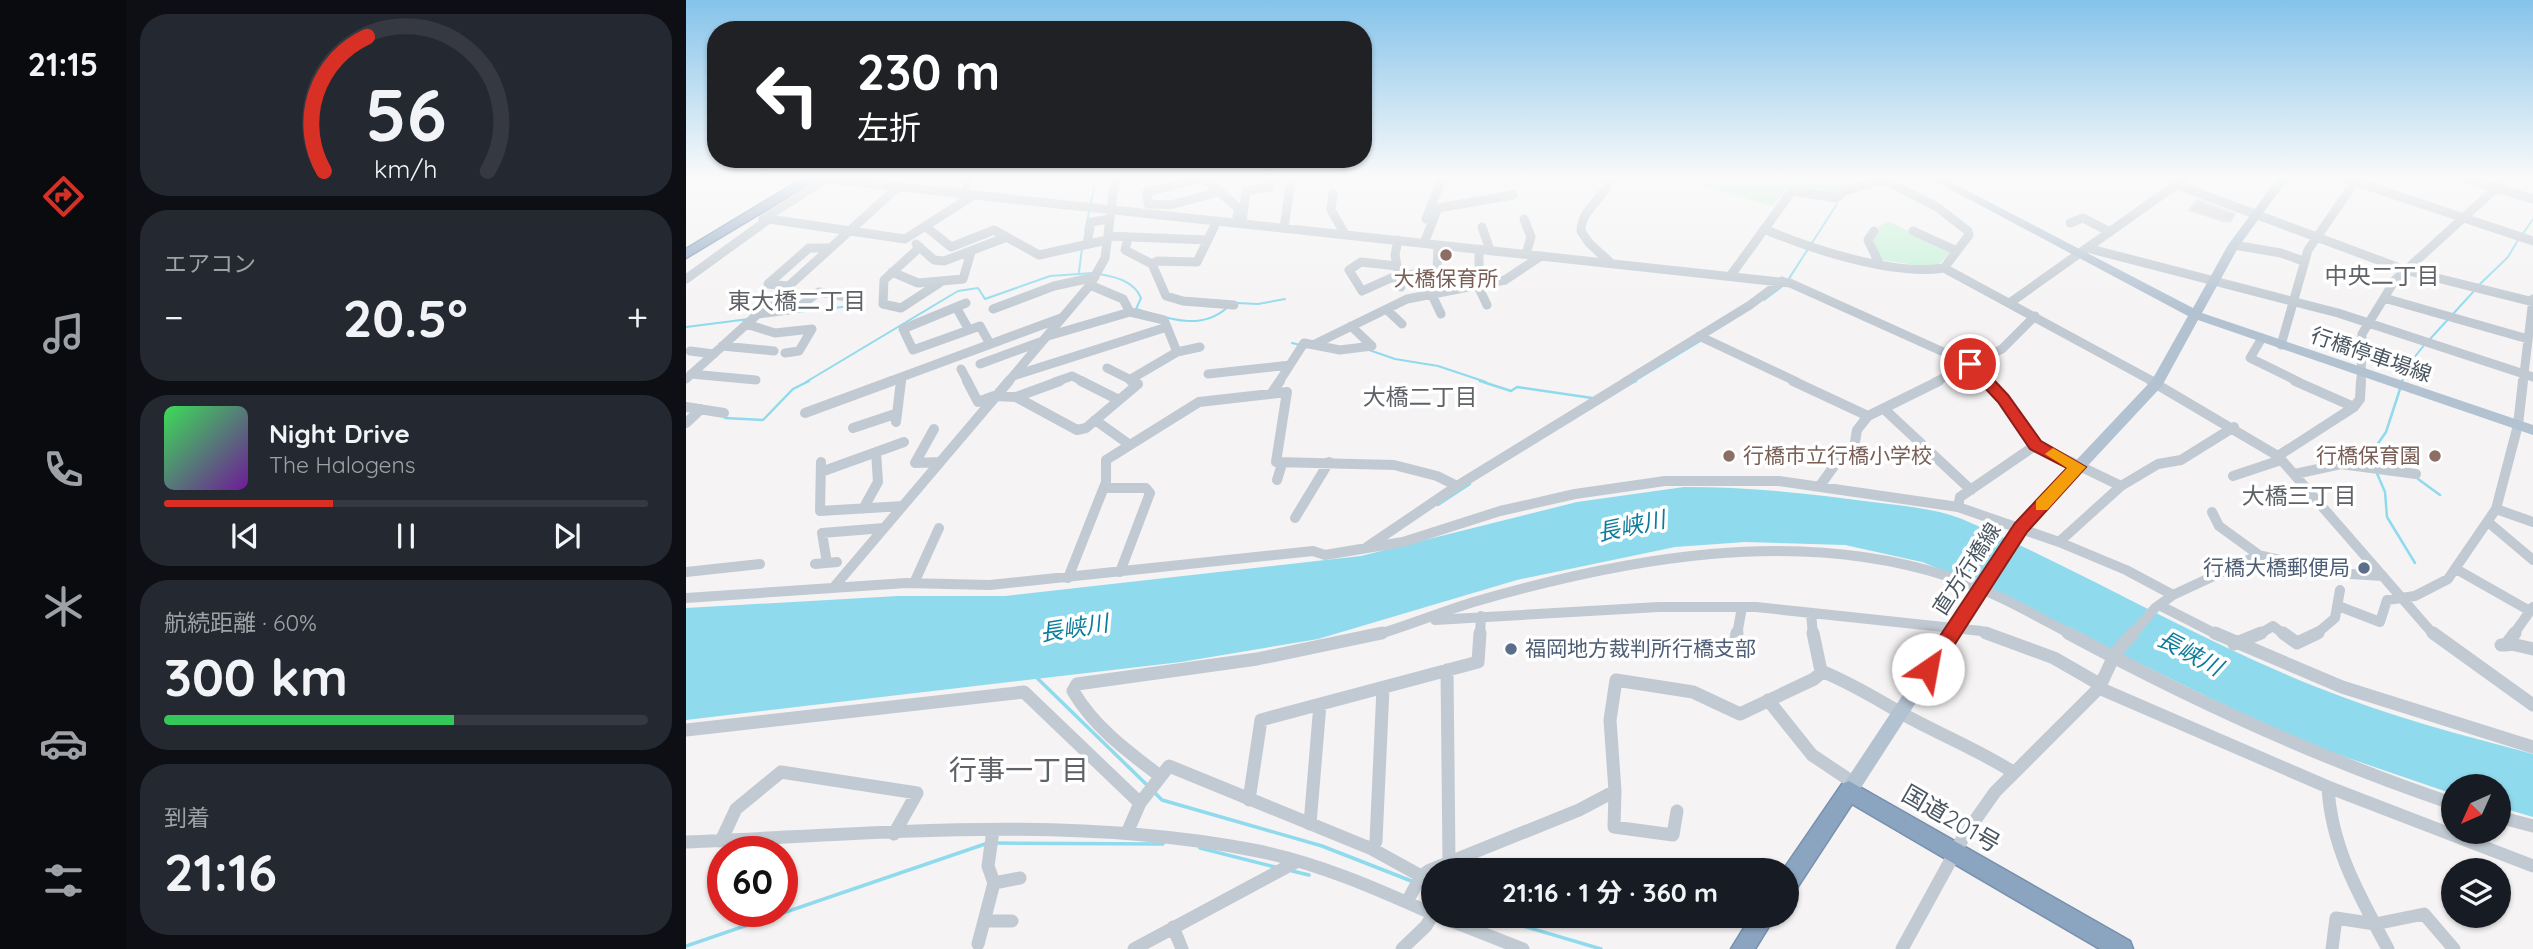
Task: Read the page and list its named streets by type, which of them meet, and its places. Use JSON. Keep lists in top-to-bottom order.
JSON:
{
  "streets": {
    "highway": ["国道201号"],
    "main road": ["行橋停車場線", "直方行橋線"]
  },
  "crossings": [
    ["行橋停車場線", "直方行橋線"],
    ["直方行橋線", "国道201号"]
  ],
  "districts": [
    "中央二丁目",
    "東大橋二丁目",
    "大橋二丁目",
    "大橋三丁目",
    "行事一丁目"
  ],
  "water": ["長峡川"],
  "places": [
    "大橋保育所",
    "行橋市立行橋小学校",
    "行橋保育園",
    "行橋大橋郵便局",
    "福岡地方裁判所行橋支部"
  ],
  "north": "bottom left",
  "page": {
    "tabs": "21:15",
    "turn": ["230 m", "左折"],
    "tile": [
      "エアコン",
      ["航続距離 · 60%", "300 km"],
      ["到着", "21:16"]
    ],
    "heat": ["−", "20.5°", "+"],
    "song": ["Night Drive", "The Halogens"],
    "limit": "60",
    "trip": "21:16 · 1 分 · 360 m",
    "gauge": ["56", "km/h"]
  }
}
